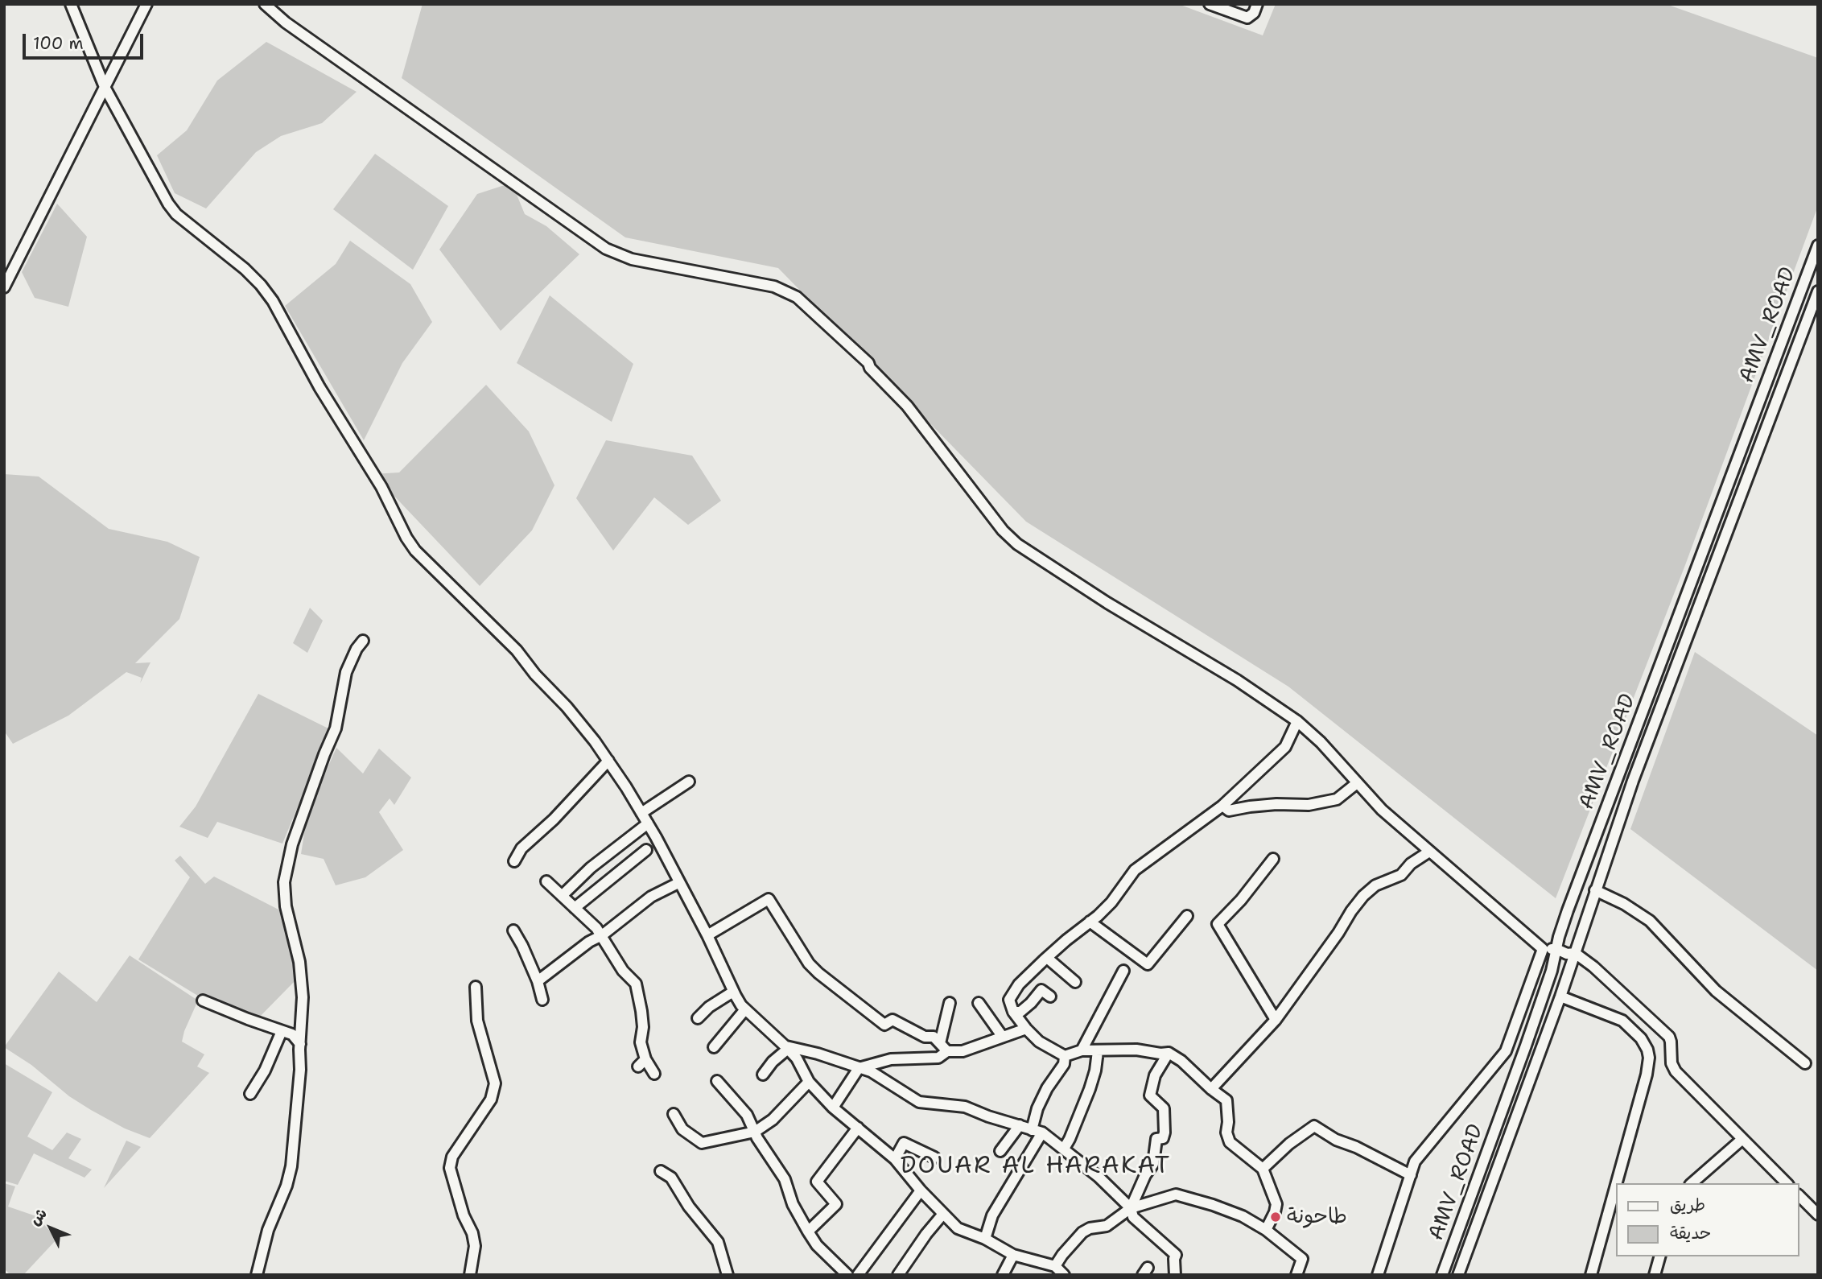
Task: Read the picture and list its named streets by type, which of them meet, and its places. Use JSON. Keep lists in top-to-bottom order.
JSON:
{
  "streets": {
    "street": ["AMV_ROAD"]
  },
  "districts": ["DOUAR AL HARAKAT"],
  "places": ["طاحونة"],
  "legend": ["طريق", "حديقة"],
  "scale_bar": "100 m",
  "north": "top left"
}
